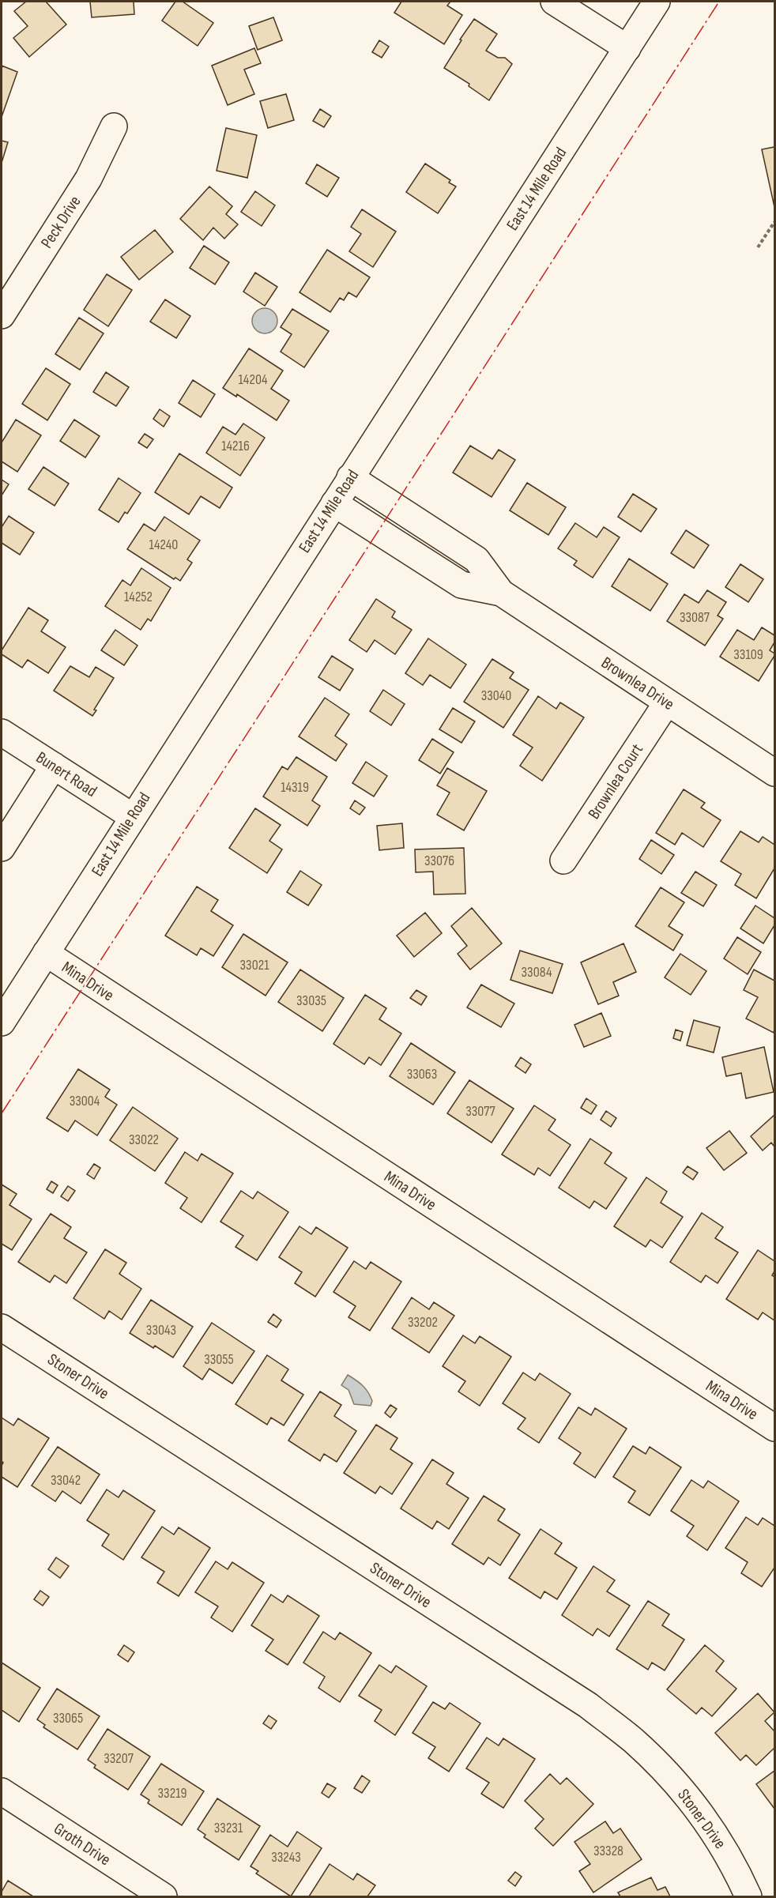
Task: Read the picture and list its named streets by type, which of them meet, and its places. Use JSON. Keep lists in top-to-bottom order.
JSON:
{
  "streets": {
    "street": [
      "East 14 Mile Road",
      "Peck Drive",
      "Brownlea Drive",
      "Bunert Road",
      "Brownlea Court",
      "Mina Drive",
      "Stoner Drive",
      "Groth Drive"
    ]
  },
  "crossings": [
    ["East 14 Mile Road", "Brownlea Drive"],
    ["East 14 Mile Road", "Bunert Road"],
    ["East 14 Mile Road", "Mina Drive"],
    ["Brownlea Drive", "Brownlea Court"]
  ],
  "house_numbers": [
    "14204",
    "14216",
    "14240",
    "14252",
    "33087",
    "33109",
    "33040",
    "14319",
    "33076",
    "33021",
    "33084",
    "33035",
    "33063",
    "33004",
    "33077",
    "33022",
    "33202",
    "33043",
    "33055",
    "33042",
    "33065",
    "33207",
    "33219",
    "33231",
    "33328",
    "33243"
  ]
}
